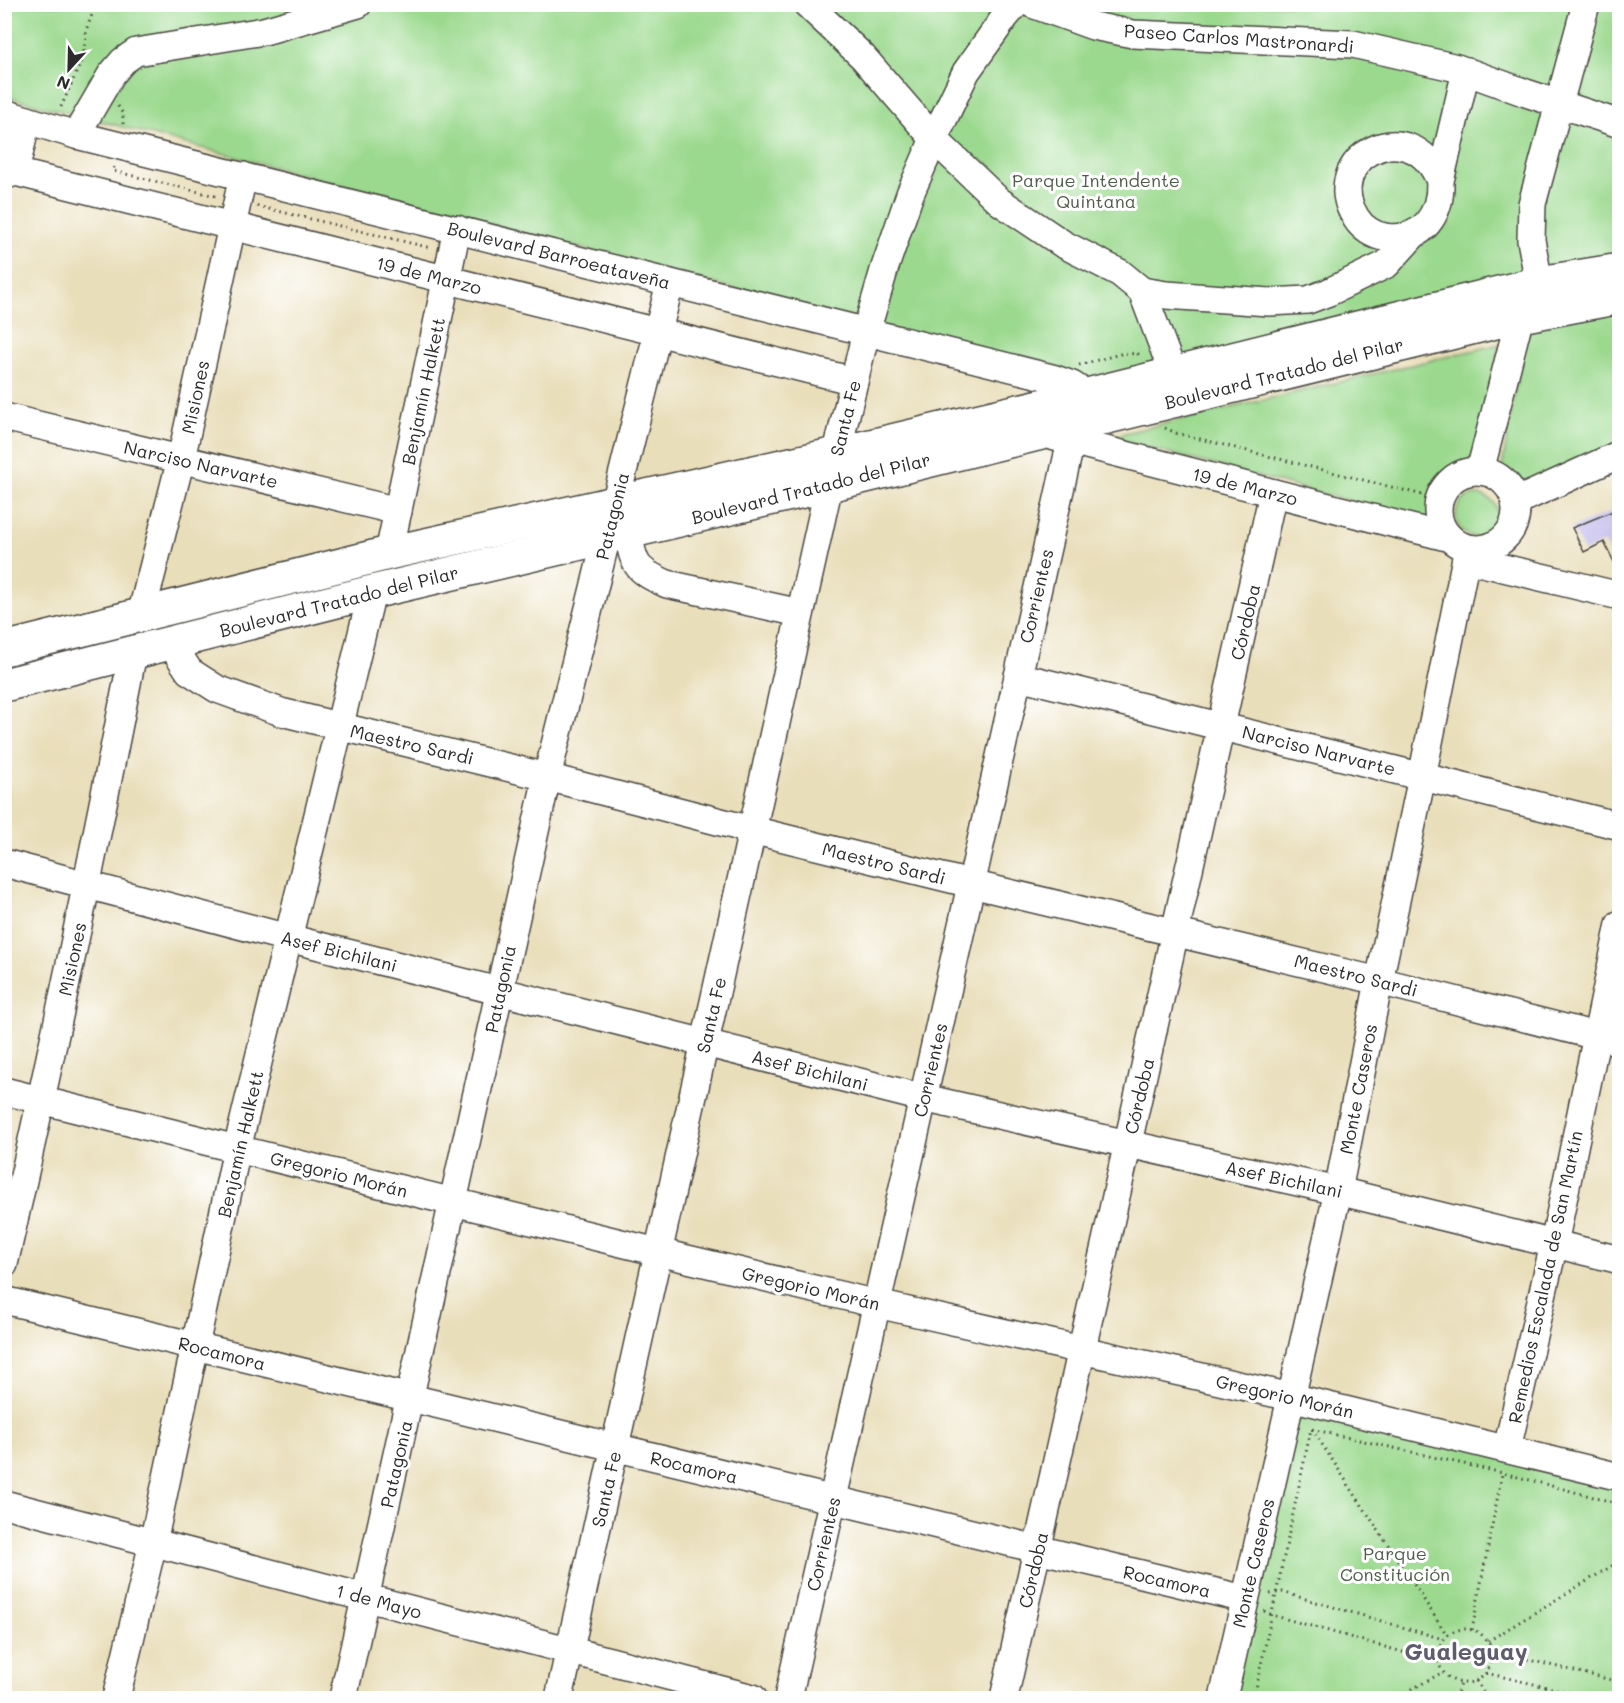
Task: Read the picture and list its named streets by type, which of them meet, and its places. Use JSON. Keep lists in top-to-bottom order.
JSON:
{
  "streets": {
    "main road": ["Boulevard Tratado del Pilar"],
    "street": [
      "Paseo Carlos Mastronardi",
      "Boulevard Barroeataveña",
      "19 de Marzo",
      "Benjamín Halkett",
      "Misiones",
      "Santa Fe",
      "Narciso Narvarte",
      "Patagonia",
      "Corrientes",
      "Córdoba",
      "Maestro Sardi",
      "Asef Bichilani",
      "Monte Caseros",
      "Gregorio Morán",
      "Remedios Escalada de San Martín",
      "Rocamora",
      "1 de Mayo"
    ]
  },
  "crossings": [
    ["Boulevard Barroeataveña", "19 de Marzo"],
    ["Boulevard Barroeataveña", "Boulevard Tratado del Pilar"],
    ["Boulevard Barroeataveña", "Benjamín Halkett"],
    ["Boulevard Barroeataveña", "Misiones"],
    ["Boulevard Barroeataveña", "Santa Fe"],
    ["Boulevard Barroeataveña", "Patagonia"],
    ["Boulevard Barroeataveña", "Corrientes"],
    ["19 de Marzo", "Boulevard Tratado del Pilar"],
    ["19 de Marzo", "Benjamín Halkett"],
    ["19 de Marzo", "Misiones"],
    ["19 de Marzo", "Santa Fe"],
    ["19 de Marzo", "Patagonia"],
    ["19 de Marzo", "Corrientes"],
    ["19 de Marzo", "Córdoba"],
    ["19 de Marzo", "Monte Caseros"],
    ["Boulevard Tratado del Pilar", "Benjamín Halkett"],
    ["Boulevard Tratado del Pilar", "Misiones"],
    ["Boulevard Tratado del Pilar", "Santa Fe"],
    ["Boulevard Tratado del Pilar", "Patagonia"],
    ["Boulevard Tratado del Pilar", "Corrientes"],
    ["Boulevard Tratado del Pilar", "Maestro Sardi"],
    ["Benjamín Halkett", "Narciso Narvarte"],
    ["Benjamín Halkett", "Maestro Sardi"],
    ["Benjamín Halkett", "Asef Bichilani"],
    ["Benjamín Halkett", "Gregorio Morán"],
    ["Benjamín Halkett", "Rocamora"],
    ["Benjamín Halkett", "1 de Mayo"],
    ["Misiones", "Narciso Narvarte"],
    ["Misiones", "Asef Bichilani"],
    ["Misiones", "Gregorio Morán"],
    ["Santa Fe", "Maestro Sardi"],
    ["Santa Fe", "Asef Bichilani"],
    ["Santa Fe", "Gregorio Morán"],
    ["Santa Fe", "Rocamora"],
    ["Santa Fe", "1 de Mayo"],
    ["Narciso Narvarte", "Corrientes"],
    ["Narciso Narvarte", "Córdoba"],
    ["Narciso Narvarte", "Monte Caseros"],
    ["Patagonia", "Maestro Sardi"],
    ["Patagonia", "Asef Bichilani"],
    ["Patagonia", "Gregorio Morán"],
    ["Patagonia", "Rocamora"],
    ["Patagonia", "1 de Mayo"],
    ["Corrientes", "Maestro Sardi"],
    ["Corrientes", "Asef Bichilani"],
    ["Corrientes", "Gregorio Morán"],
    ["Corrientes", "Rocamora"],
    ["Córdoba", "Maestro Sardi"],
    ["Córdoba", "Asef Bichilani"],
    ["Córdoba", "Gregorio Morán"],
    ["Córdoba", "Rocamora"],
    ["Maestro Sardi", "Monte Caseros"],
    ["Maestro Sardi", "Remedios Escalada de San Martín"],
    ["Asef Bichilani", "Monte Caseros"],
    ["Asef Bichilani", "Remedios Escalada de San Martín"],
    ["Monte Caseros", "Gregorio Morán"],
    ["Monte Caseros", "Rocamora"],
    ["Gregorio Morán", "Remedios Escalada de San Martín"]
  ],
  "districts": ["Gualeguay"],
  "parks": ["Parque Intendente Quintana", "Parque Constitución"],
  "north": "bottom"
}
